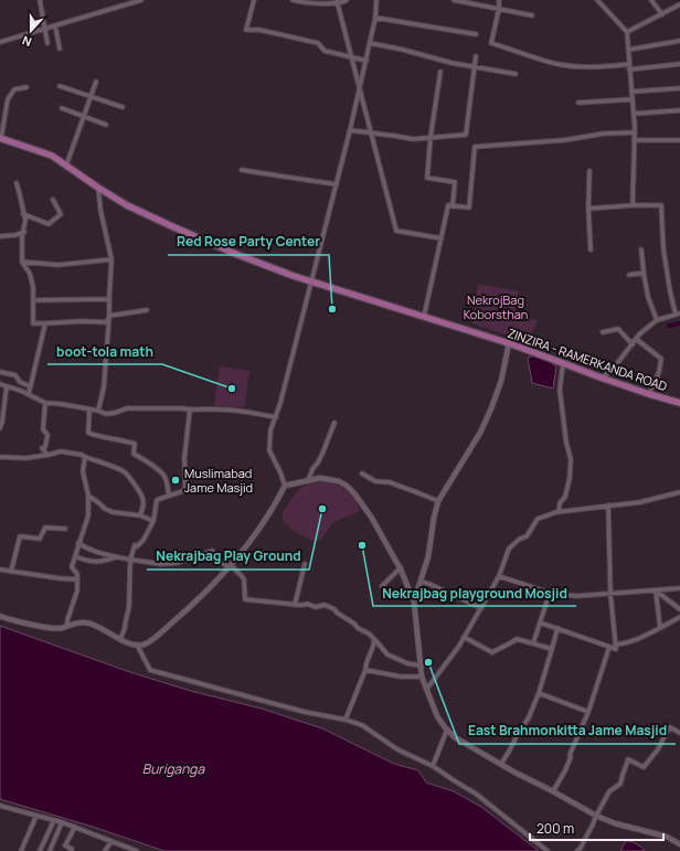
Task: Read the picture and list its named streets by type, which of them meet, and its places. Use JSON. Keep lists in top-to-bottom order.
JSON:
{
  "streets": {
    "main road": ["ZINZIRA - RAMERKANDA ROAD"]
  },
  "water": ["Buriganga"],
  "parks": ["NekrojBag Koborsthan"],
  "places": [
    "Red Rose Party Center",
    "boot-tola math",
    "Muslimabad Jame Masjid",
    "Nekrajbag Play Ground",
    "Nekrajbag playground Mosjid",
    "East Brahmonkitta Jame Masjid"
  ],
  "scale_bar": "200 m",
  "north": "bottom"
}
